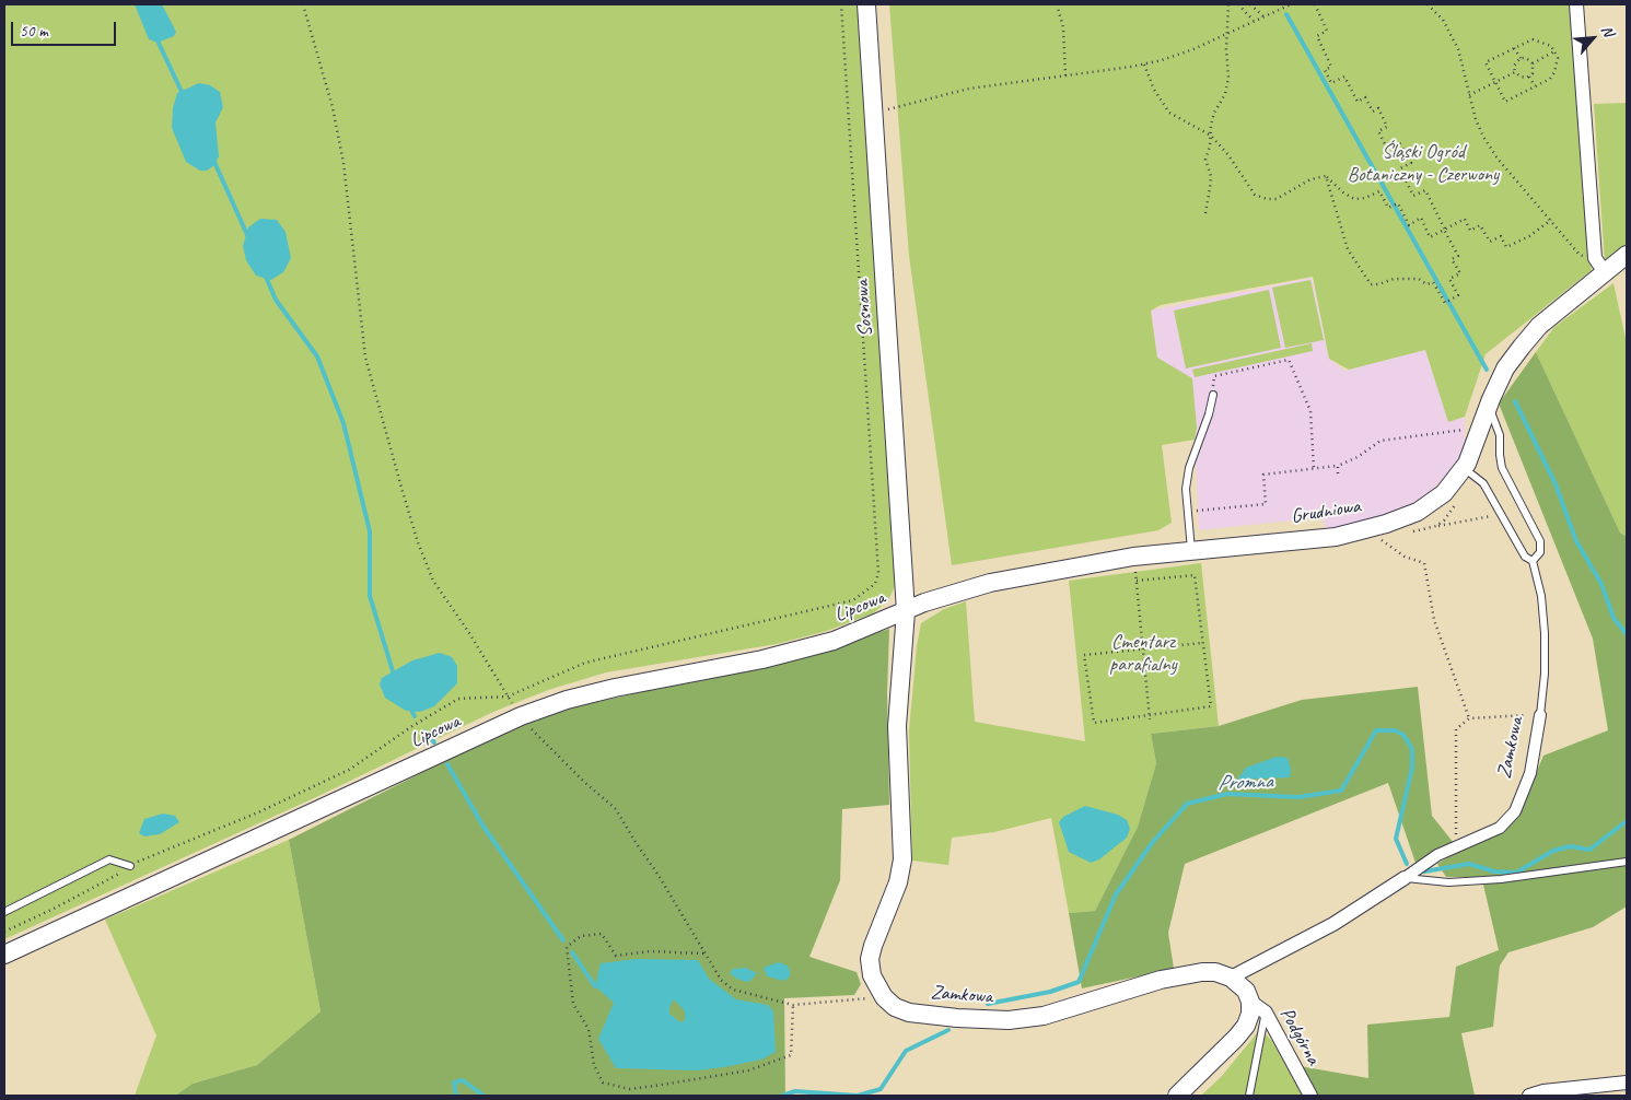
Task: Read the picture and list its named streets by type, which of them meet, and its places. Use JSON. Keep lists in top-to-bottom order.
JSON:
{
  "streets": {
    "street": [
      "Sosnowa",
      "Grudniowa",
      "Lipcowa",
      "Zamkowa",
      "Podgórna"
    ]
  },
  "crossings": [
    ["Sosnowa", "Grudniowa"],
    ["Sosnowa", "Lipcowa"],
    ["Grudniowa", "Lipcowa"],
    ["Grudniowa", "Zamkowa"]
  ],
  "water": ["Promna"],
  "parks": ["Śląski Ogród Botaniczny - Czerwony", "Cmentarz parafialny"],
  "scale_bar": "50 m",
  "north": "top right"
}
